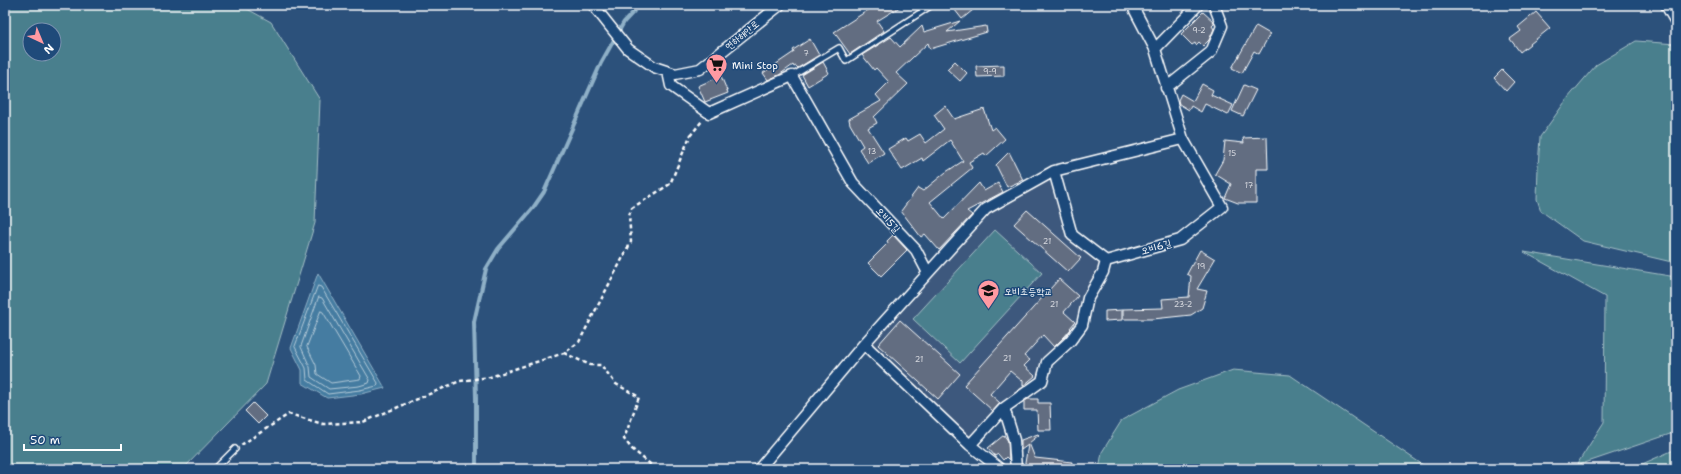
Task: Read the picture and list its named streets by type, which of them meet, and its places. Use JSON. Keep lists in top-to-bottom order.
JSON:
{
  "streets": {
    "street": ["연하해안로", "오비5길", "오비6길"]
  },
  "places": {
    "supermarket": ["Mini Stop"],
    "school or university": ["오비초등학교"]
  },
  "house_numbers": [
    "9-2",
    "7",
    "9-9",
    "13",
    "15",
    "17",
    "21",
    "19",
    "21",
    "23-2",
    "21",
    "21"
  ],
  "scale_bar": "50 m",
  "north": "bottom right"
}
